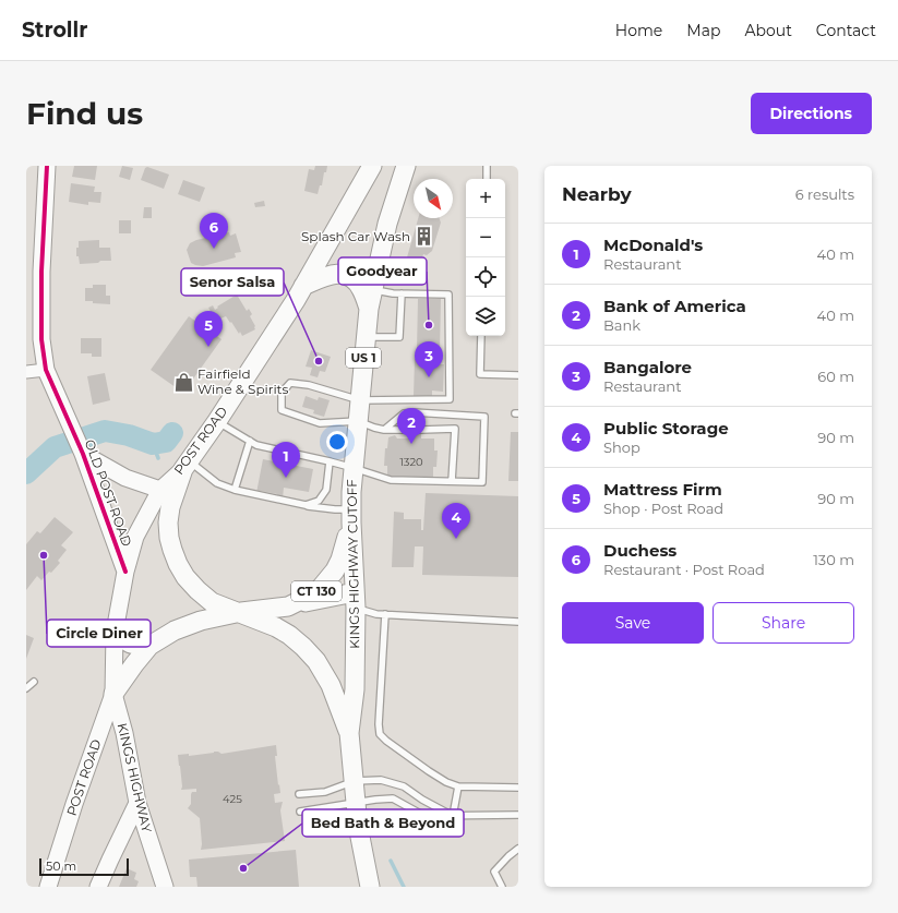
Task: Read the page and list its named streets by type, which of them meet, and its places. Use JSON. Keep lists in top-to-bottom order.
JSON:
{
  "streets": {
    "main road": [
      "US 1",
      "POST ROAD",
      "OLD POST ROAD",
      "KINGS HIGHWAY CUTOFF",
      "CT 130",
      "KINGS HIGHWAY"
    ]
  },
  "crossings": [
    ["US 1", "POST ROAD"],
    ["US 1", "KINGS HIGHWAY CUTOFF"],
    ["US 1", "CT 130"],
    ["POST ROAD", "OLD POST ROAD"],
    ["POST ROAD", "CT 130"],
    ["POST ROAD", "KINGS HIGHWAY"],
    ["KINGS HIGHWAY CUTOFF", "CT 130"],
    ["CT 130", "KINGS HIGHWAY"]
  ],
  "places": {
    "building": ["Splash Car Wash"],
    "other": [
      "Goodyear",
      "Senor Salsa",
      "Circle Diner",
      "Bed Bath & Beyond"
    ],
    "shop": ["Fairfield Wine & Spirits"]
  },
  "house_numbers": ["1320", "425"],
  "scale_bar": "50 m",
  "north": "bottom right",
  "page": {
    "header": "Strollr",
    "nav": [
      "Home",
      "Map",
      "About",
      "Contact"
    ],
    "buttons": [
      "Directions",
      ["Save", "Share"]
    ],
    "title": "Find us",
    "heading": ["Nearby", "6 results"],
    "map_buttons": ["+", "−"],
    "pins": [
      "6",
      "5",
      "3",
      "2",
      "1",
      "4"
    ],
    "list": [
      {
        "mark": "1",
        "name": "McDonald's",
        "note": "Restaurant",
        "value": "40 m"
      },
      {
        "mark": "2",
        "name": "Bank of America",
        "note": "Bank",
        "value": "40 m"
      },
      {
        "mark": "3",
        "name": "Bangalore",
        "note": "Restaurant",
        "value": "60 m"
      },
      {
        "mark": "4",
        "name": "Public Storage",
        "note": "Shop",
        "value": "90 m"
      },
      {
        "mark": "5",
        "name": "Mattress Firm",
        "note": "Shop · Post Road",
        "value": "90 m"
      },
      {
        "mark": "6",
        "name": "Duchess",
        "note": "Restaurant · Post Road",
        "value": "130 m"
      }
    ],
    "scale": "50 m"
  }
}
